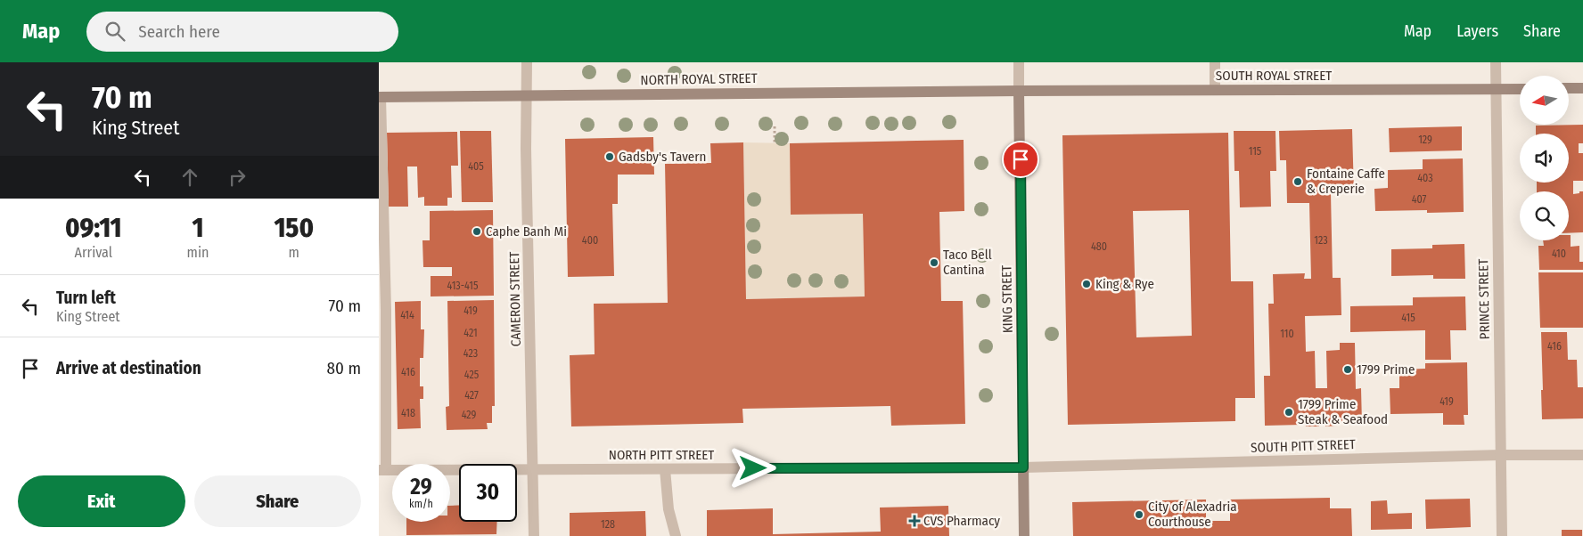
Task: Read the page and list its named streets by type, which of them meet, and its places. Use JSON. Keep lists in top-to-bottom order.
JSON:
{
  "streets": {
    "main road": ["SOUTH ROYAL STREET", "NORTH ROYAL STREET", "KING STREET"],
    "street": [
      "CAMERON STREET",
      "PRINCE STREET",
      "SOUTH PITT STREET",
      "NORTH PITT STREET"
    ]
  },
  "crossings": [
    ["SOUTH ROYAL STREET", "NORTH ROYAL STREET"],
    ["SOUTH ROYAL STREET", "KING STREET"],
    ["SOUTH ROYAL STREET", "PRINCE STREET"],
    ["NORTH ROYAL STREET", "CAMERON STREET"],
    ["NORTH ROYAL STREET", "KING STREET"],
    ["CAMERON STREET", "NORTH PITT STREET"],
    ["KING STREET", "SOUTH PITT STREET"],
    ["KING STREET", "NORTH PITT STREET"],
    ["PRINCE STREET", "SOUTH PITT STREET"],
    ["SOUTH PITT STREET", "NORTH PITT STREET"]
  ],
  "places": {
    "other": [
      "Gadsby's Tavern",
      "Fontaine Caffe & Creperie",
      "Caphe Banh Mi",
      "Taco Bell Cantina",
      "King & Rye",
      "1799 Prime",
      "1799 Prime Steak & Seafood",
      "City of Alexadria Courthouse"
    ],
    "health": ["CVS Pharmacy"]
  },
  "house_numbers": [
    "129",
    "115",
    "405",
    "403",
    "407",
    "400",
    "123",
    "480",
    "410",
    "413-415",
    "419",
    "414",
    "415",
    "421",
    "110",
    "416",
    "423",
    "416",
    "425",
    "427",
    "419",
    "418",
    "429",
    "128"
  ],
  "north": "left",
  "page": {
    "header": "Map",
    "search": "Search here",
    "nav": ["Map", "Layers", "Share"],
    "turn": ["70 m", "King Street"],
    "eta": [
      "09:11",
      "Arrival",
      "1",
      "min",
      "150",
      "m"
    ],
    "list": [
      {
        "name": "Turn left",
        "note": "King Street",
        "value": "70 m"
      },
      {
        "name": "Arrive at destination",
        "value": "80 m"
      }
    ],
    "speed": "29 km/h",
    "limit": "30",
    "buttons": ["Exit", "Share"]
  }
}
